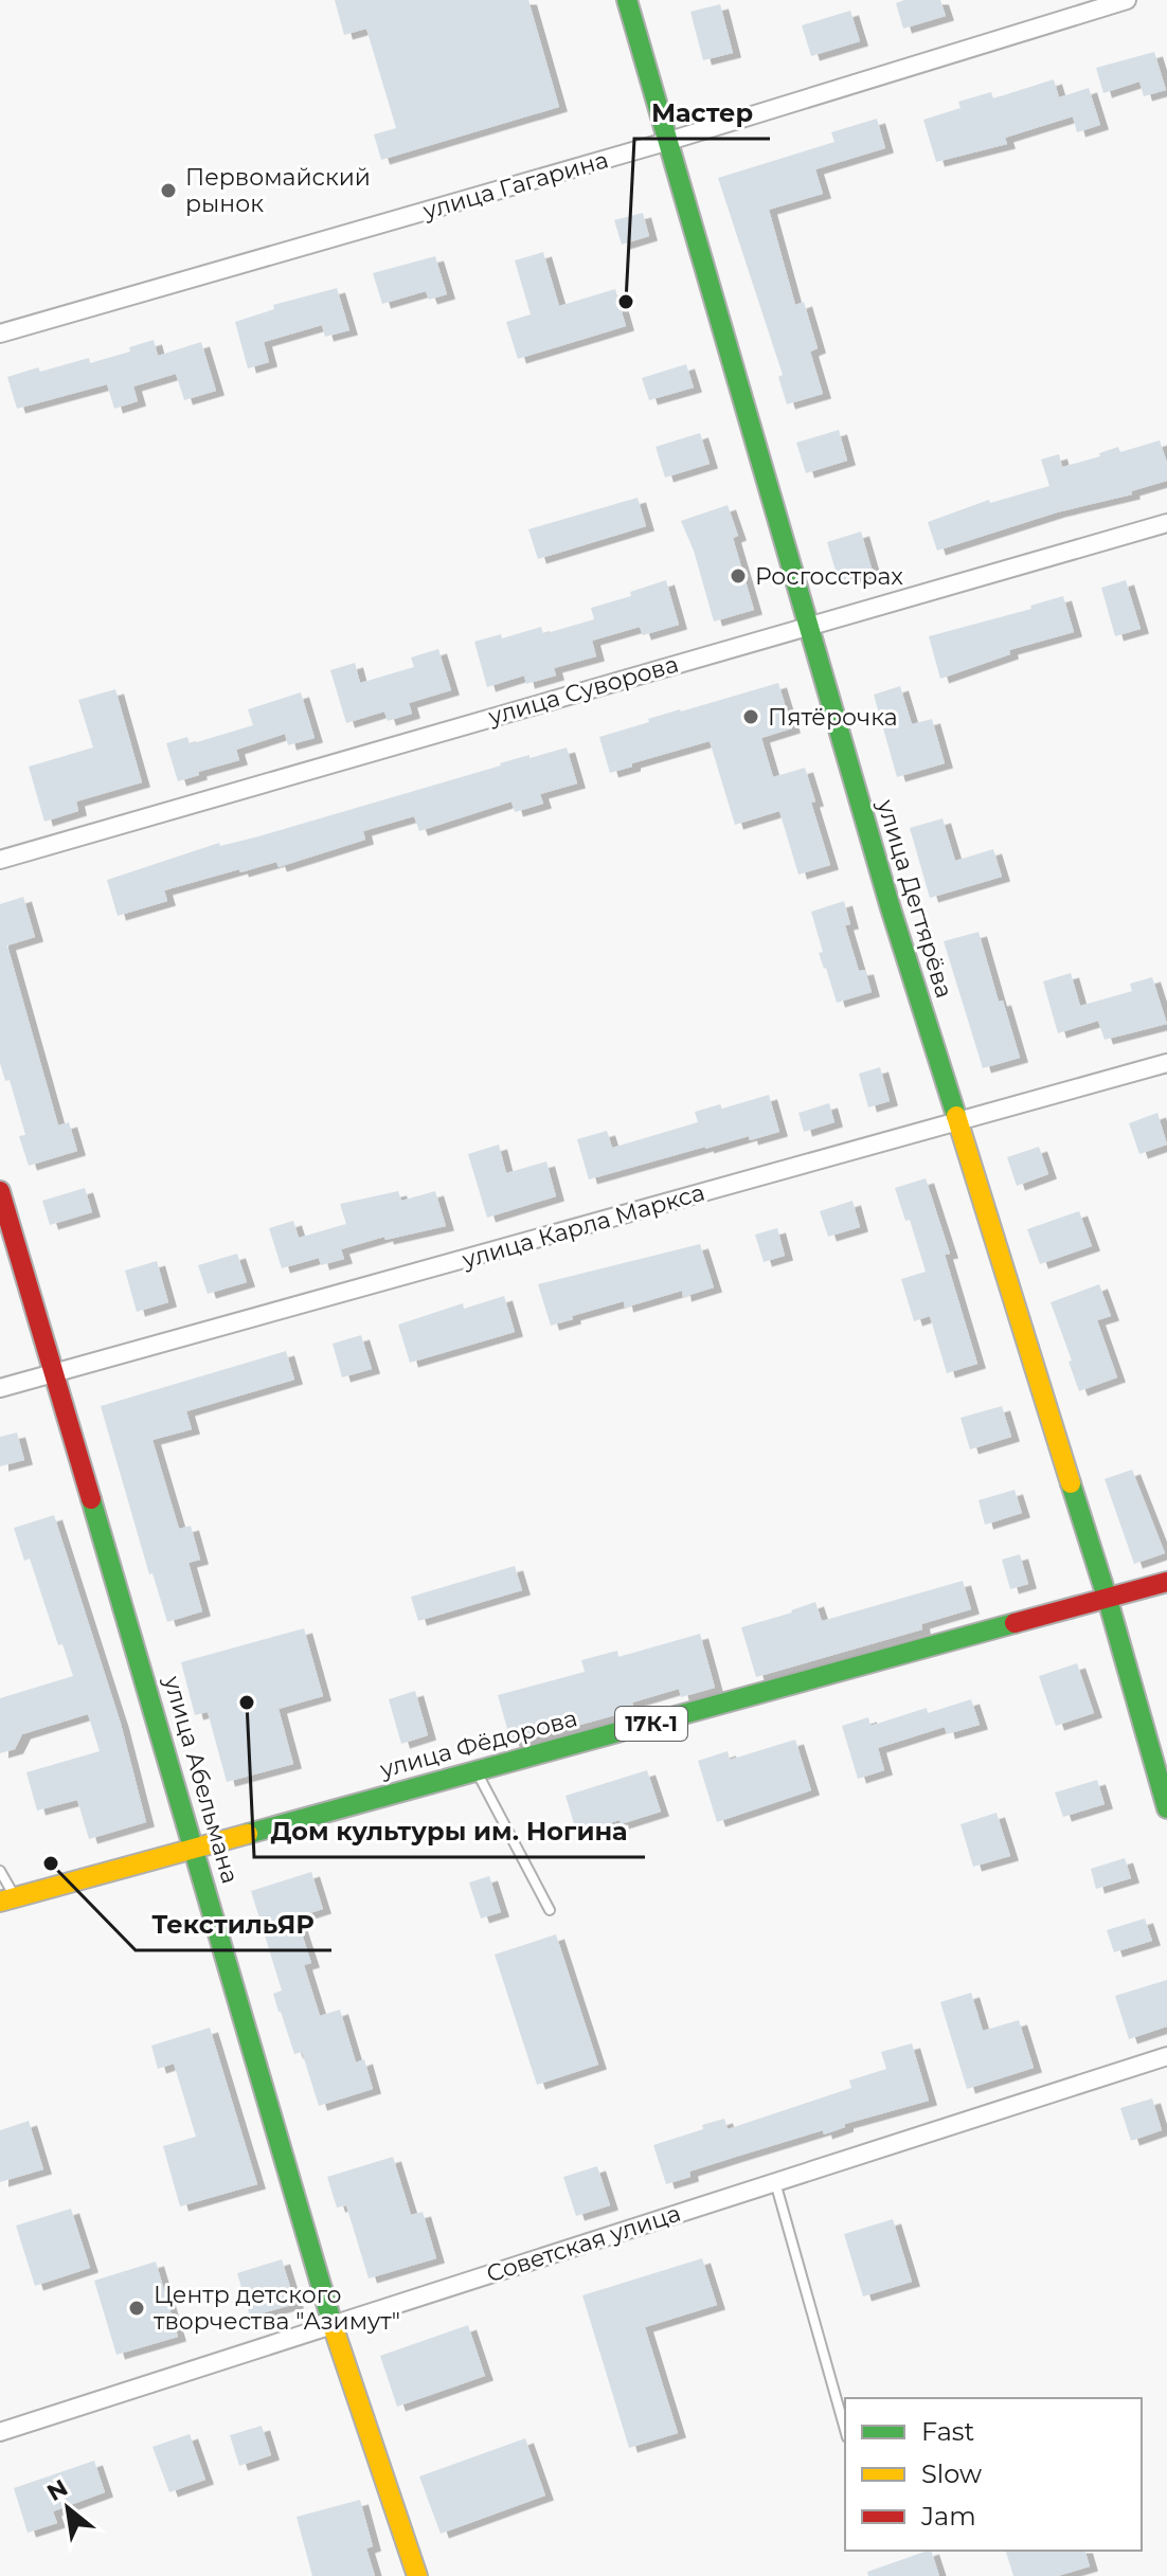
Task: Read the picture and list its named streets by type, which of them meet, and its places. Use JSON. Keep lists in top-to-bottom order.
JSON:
{
  "streets": {
    "main road": [
      "улица Дегтярёва",
      "17К-1",
      "улица Фёдорова",
      "улица Абельмана"
    ],
    "street": [
      "улица Гагарина",
      "улица Суворова",
      "улица Карла Маркса",
      "Советская улица"
    ]
  },
  "crossings": [
    ["улица Гагарина", "улица Дегтярёва"],
    ["улица Суворова", "улица Дегтярёва"],
    ["улица Дегтярёва", "улица Карла Маркса"],
    ["улица Дегтярёва", "улица Фёдорова"],
    ["улица Карла Маркса", "улица Абельмана"],
    ["улица Фёдорова", "улица Абельмана"],
    ["улица Абельмана", "Советская улица"]
  ],
  "places": [
    "Первомайский рынок",
    "Мастер",
    "Росгосстрах",
    "Пятёрочка",
    "Дом культуры им. Ногина",
    "ТекстильЯР",
    "Центр детского творчества \"Азимут\""
  ],
  "legend": ["Fast", "Slow", "Jam"],
  "north": "top left"
}
